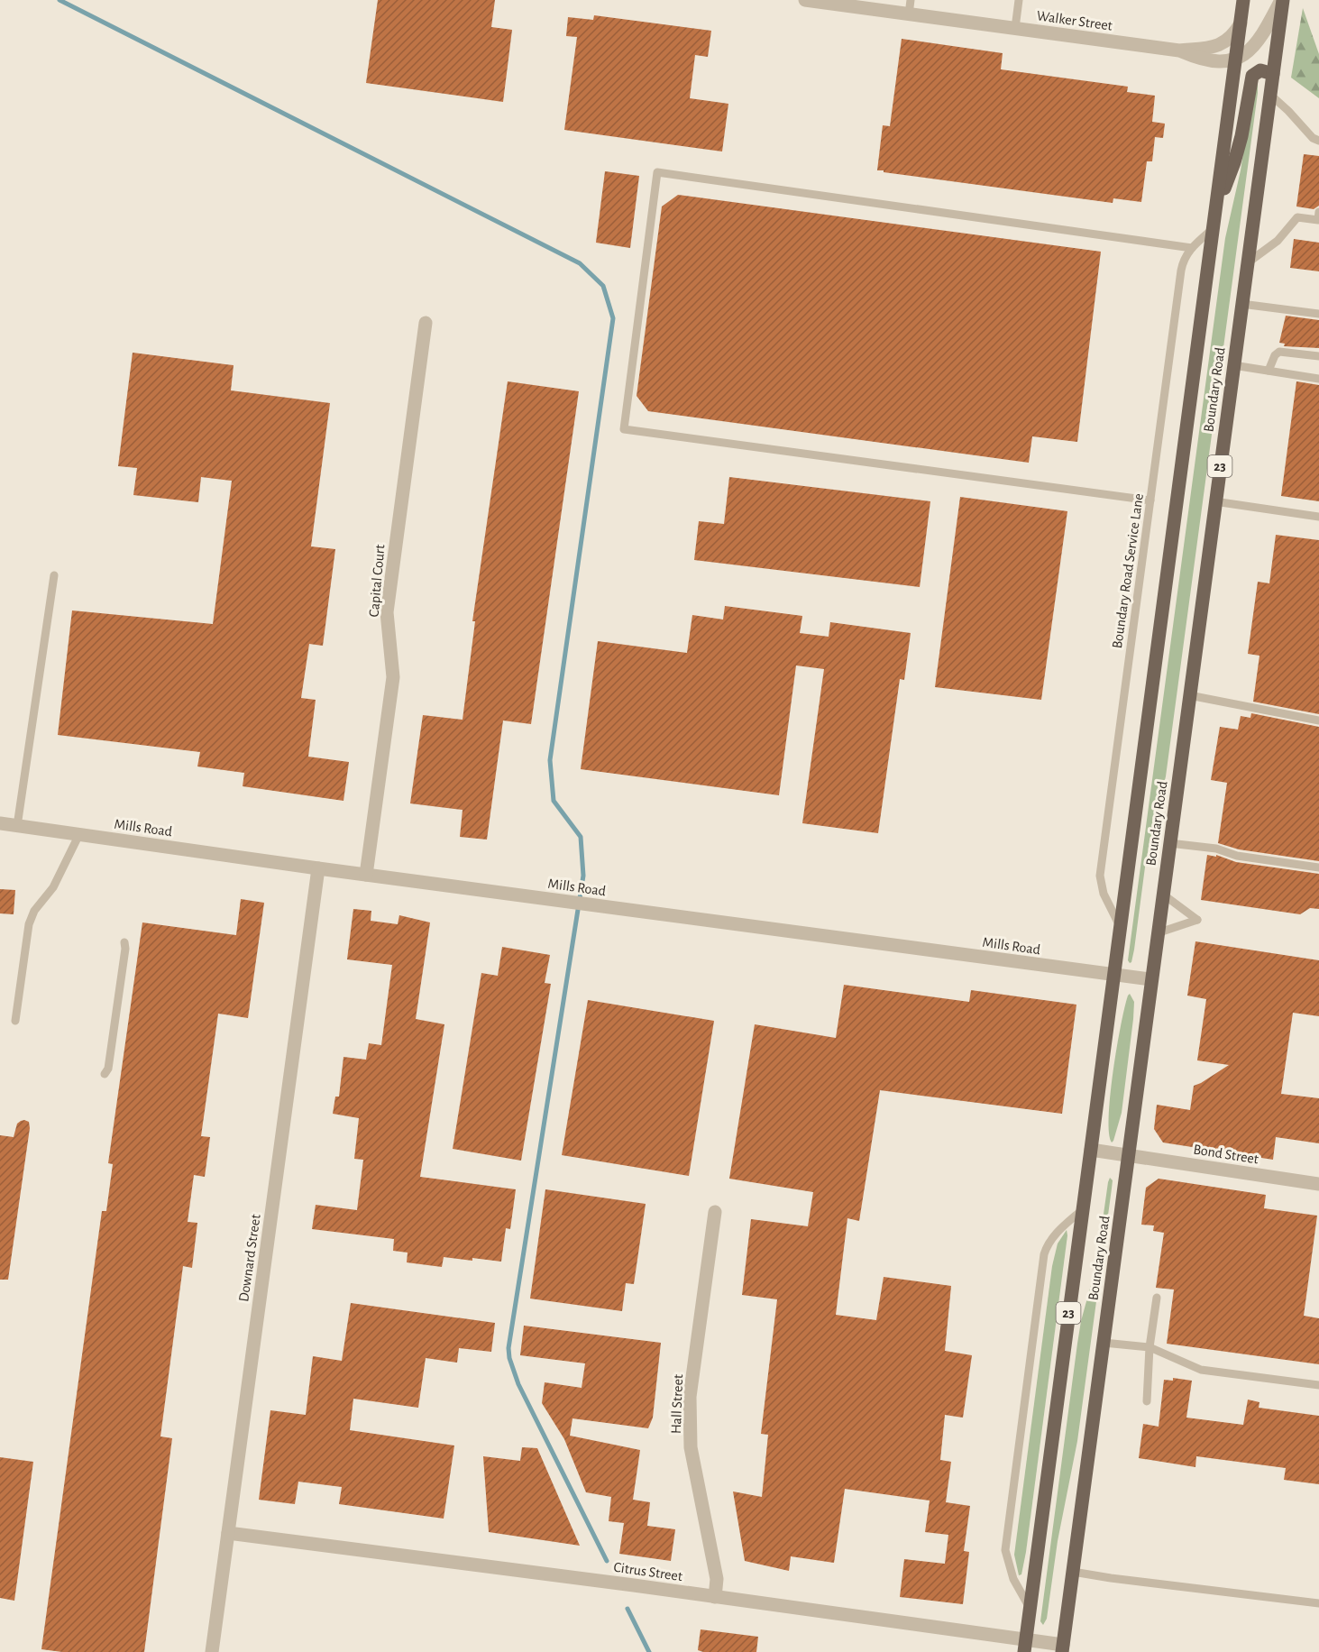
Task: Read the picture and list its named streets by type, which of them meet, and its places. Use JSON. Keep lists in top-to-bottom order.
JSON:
{
  "streets": {
    "main road": ["Boundary Road", "23"],
    "street": [
      "Walker Street",
      "Capital Court",
      "Mills Road",
      "Bond Street",
      "Downard Street",
      "Hall Street",
      "Citrus Street"
    ],
    "lane": ["Boundary Road Service Lane"]
  },
  "crossings": [
    ["Walker Street", "Boundary Road"],
    ["Boundary Road", "Boundary Road Service Lane"],
    ["Boundary Road", "Mills Road"],
    ["Boundary Road", "Bond Street"],
    ["Boundary Road", "Citrus Street"],
    ["Capital Court", "Mills Road"],
    ["Mills Road", "Downard Street"],
    ["Downard Street", "Citrus Street"],
    ["Hall Street", "Citrus Street"]
  ]
}
